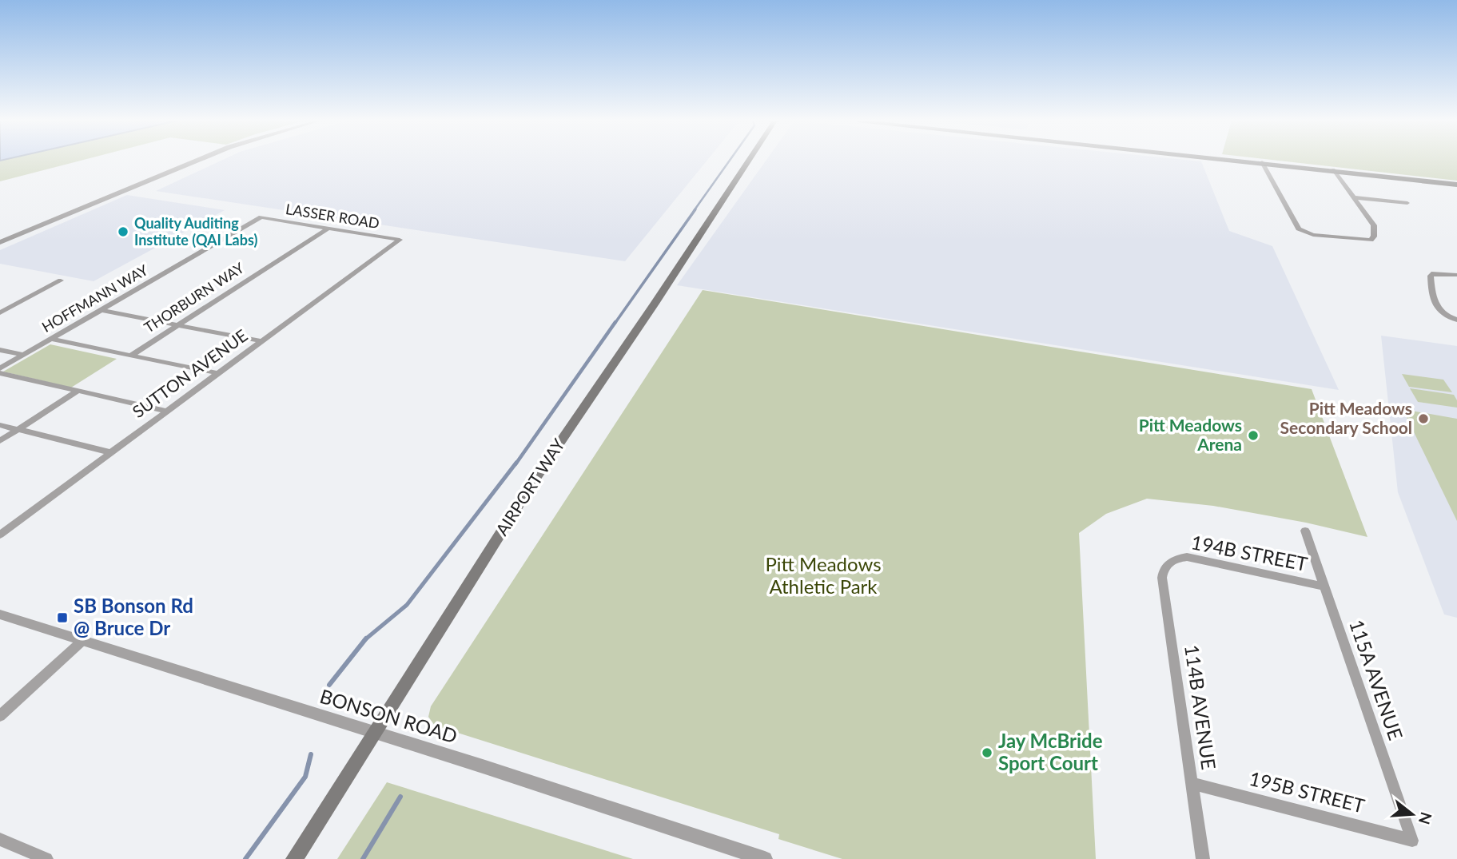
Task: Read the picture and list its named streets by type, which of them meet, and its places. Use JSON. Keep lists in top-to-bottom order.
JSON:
{
  "streets": {
    "main road": ["AIRPORT WAY"],
    "street": [
      "LASSER ROAD",
      "THORBURN WAY",
      "HOFFMANN WAY",
      "SUTTON AVENUE",
      "194B STREET",
      "115A AVENUE",
      "114B AVENUE",
      "BONSON ROAD",
      "195B STREET"
    ]
  },
  "crossings": [
    ["LASSER ROAD", "THORBURN WAY"],
    ["LASSER ROAD", "HOFFMANN WAY"],
    ["LASSER ROAD", "SUTTON AVENUE"],
    ["AIRPORT WAY", "BONSON ROAD"],
    ["194B STREET", "115A AVENUE"],
    ["194B STREET", "114B AVENUE"],
    ["115A AVENUE", "195B STREET"],
    ["114B AVENUE", "195B STREET"]
  ],
  "parks": ["Pitt Meadows Athletic Park"],
  "places": {
    "other": [
      "Quality Auditing Institute (QAI Labs)",
      "Pitt Meadows Secondary School",
      "Pitt Meadows Arena",
      "Jay McBride Sport Court"
    ],
    "transit": ["SB Bonson Rd @ Bruce Dr"]
  },
  "north": "right"
}
